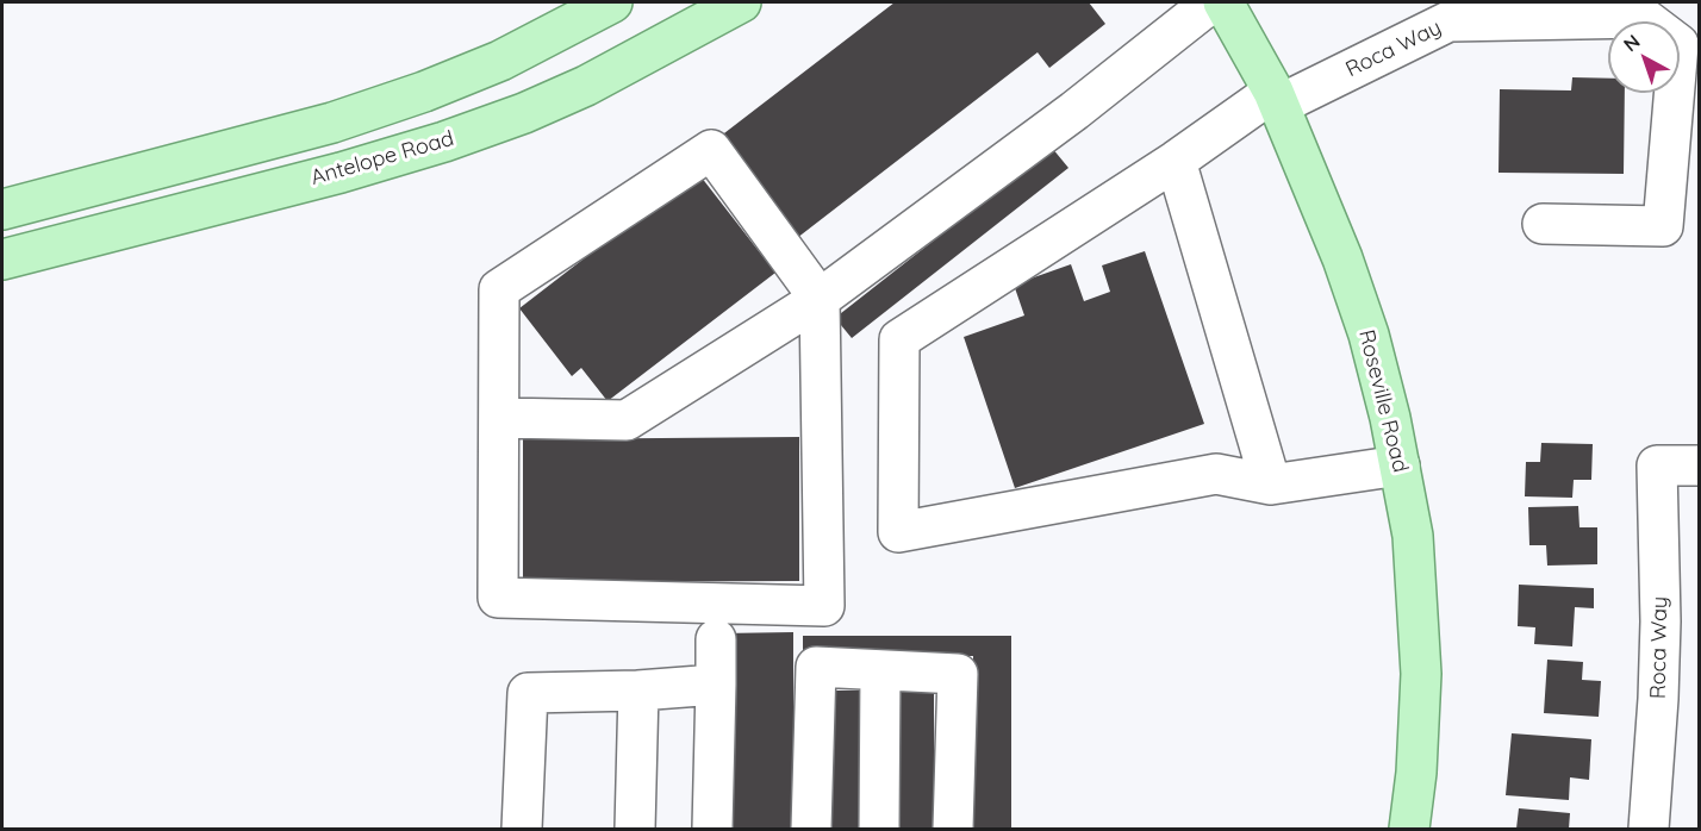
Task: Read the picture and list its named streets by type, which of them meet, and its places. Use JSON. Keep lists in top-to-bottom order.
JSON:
{
  "streets": {
    "main road": ["Antelope Road", "Roseville Road"],
    "street": ["Roca Way"]
  },
  "crossings": [
    ["Roca Way", "Roseville Road"]
  ],
  "north": "top left"
}
